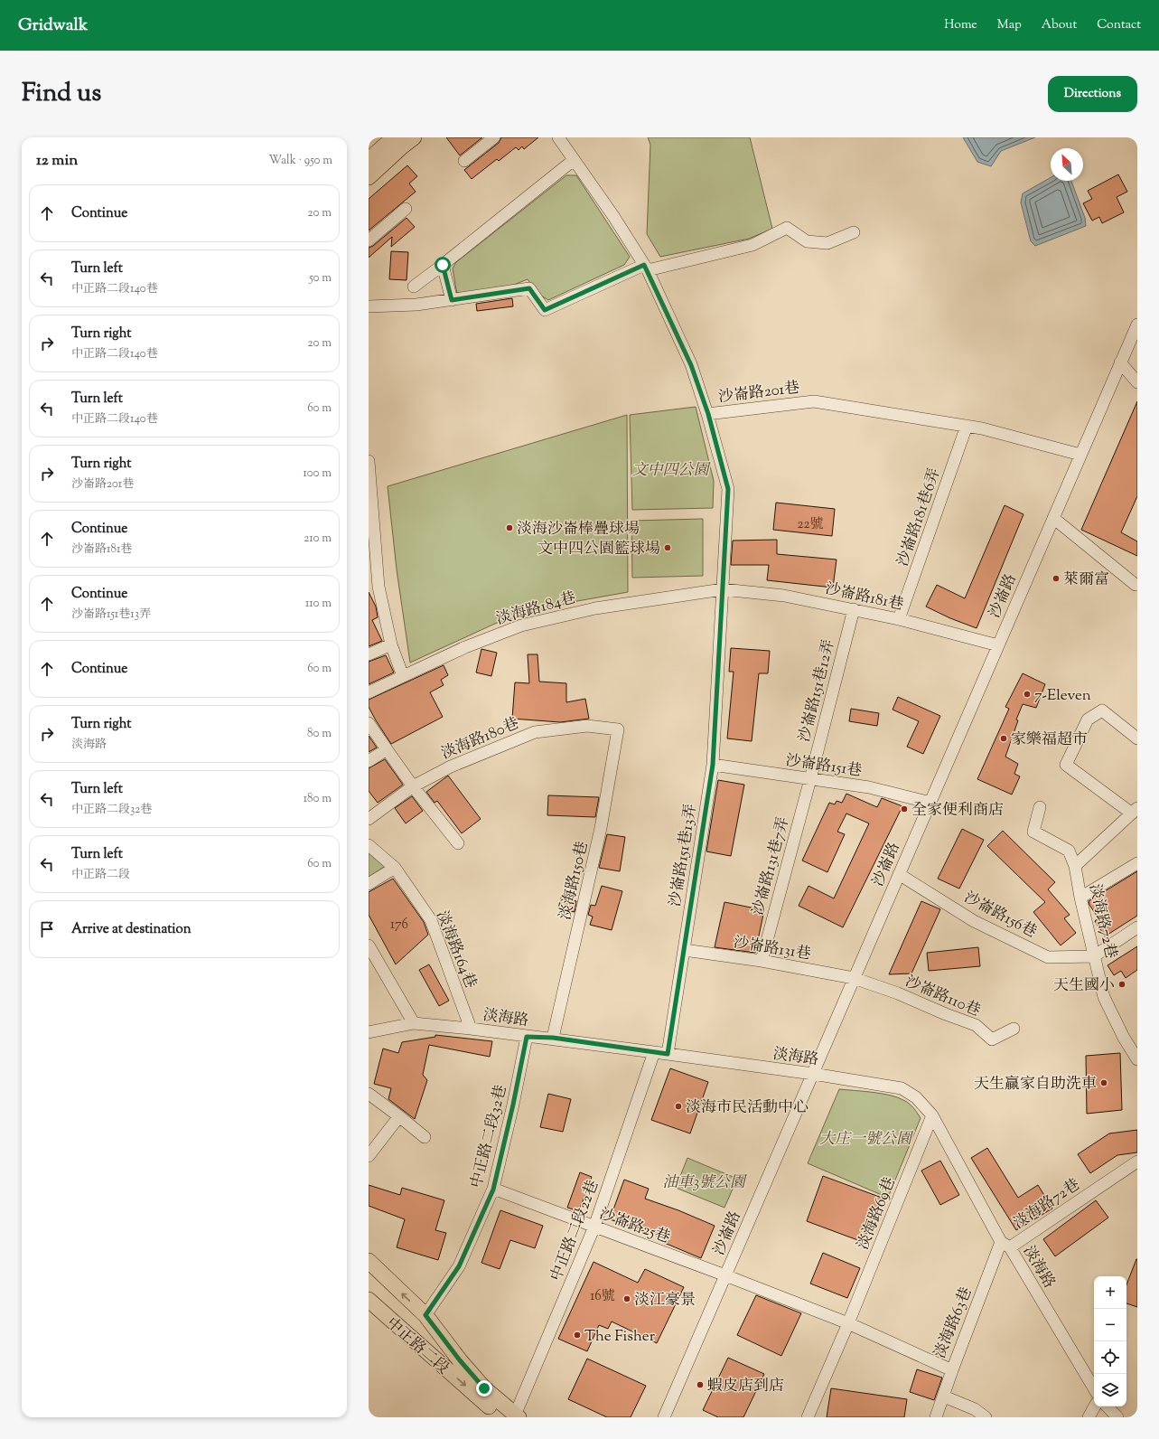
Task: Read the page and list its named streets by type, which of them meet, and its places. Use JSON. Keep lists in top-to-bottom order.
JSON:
{
  "streets": {
    "main road": ["中正路二段"],
    "street": [
      "沙崙路201巷",
      "沙崙路181巷6弄",
      "沙崙路181巷",
      "沙崙路",
      "淡海路184巷",
      "沙崙路151巷12弄",
      "淡海路180巷",
      "沙崙路151巷",
      "沙崙路151巷13弄",
      "沙崙路131巷7弄",
      "淡海路150巷",
      "沙崙路156巷",
      "淡海路72巷",
      "沙崙路131巷",
      "淡海路164巷",
      "沙崙路110巷",
      "淡海路",
      "中正路二段32巷",
      "淡海路69巷",
      "沙崙路25巷",
      "中正路二段22巷",
      "淡海路63巷"
    ]
  },
  "crossings": [
    ["沙崙路201巷", "沙崙路181巷6弄"],
    ["沙崙路201巷", "沙崙路"],
    ["沙崙路181巷6弄", "沙崙路181巷"],
    ["沙崙路181巷", "沙崙路"],
    ["沙崙路181巷", "淡海路184巷"],
    ["沙崙路181巷", "沙崙路151巷12弄"],
    ["沙崙路", "沙崙路151巷"],
    ["沙崙路", "沙崙路156巷"],
    ["沙崙路", "沙崙路131巷"],
    ["沙崙路", "沙崙路110巷"],
    ["沙崙路", "淡海路"],
    ["沙崙路", "沙崙路25巷"],
    ["沙崙路151巷12弄", "沙崙路151巷"],
    ["沙崙路151巷12弄", "沙崙路131巷7弄"],
    ["淡海路180巷", "淡海路150巷"],
    ["沙崙路151巷", "沙崙路151巷13弄"],
    ["沙崙路151巷", "沙崙路131巷7弄"],
    ["沙崙路151巷13弄", "沙崙路131巷"],
    ["沙崙路151巷13弄", "淡海路"],
    ["沙崙路131巷7弄", "沙崙路131巷"],
    ["淡海路150巷", "淡海路"],
    ["沙崙路156巷", "淡海路72巷"],
    ["淡海路72巷", "淡海路"],
    ["淡海路72巷", "淡海路63巷"],
    ["沙崙路131巷", "沙崙路110巷"],
    ["淡海路164巷", "淡海路"],
    ["淡海路", "中正路二段32巷"],
    ["淡海路", "淡海路69巷"],
    ["淡海路", "中正路二段22巷"],
    ["淡海路", "淡海路63巷"],
    ["中正路二段32巷", "沙崙路25巷"],
    ["中正路二段32巷", "中正路二段"],
    ["淡海路69巷", "沙崙路25巷"],
    ["淡海路69巷", "淡海路63巷"],
    ["沙崙路25巷", "中正路二段22巷"],
    ["沙崙路25巷", "淡海路63巷"],
    ["中正路二段22巷", "中正路二段"]
  ],
  "parks": ["文中四公園", "大庄一號公園", "油車3號公園"],
  "places": [
    "淡海沙崙棒疊球場",
    "文中四公園籃球場",
    "萊爾富",
    "7-Eleven",
    "家樂福超市",
    "全家便利商店",
    "天生國小",
    "天生贏家自助洗車",
    "淡海市民活動中心",
    "淡江豪景",
    "The Fisher",
    "蝦皮店到店"
  ],
  "house_numbers": ["22號", "176", "16號"],
  "north": "top left",
  "page": {
    "header": "Gridwalk",
    "nav": [
      "Home",
      "Map",
      "About",
      "Contact"
    ],
    "title": "Find us",
    "buttons": "Directions",
    "heading": ["12 min", "Walk · 950 m"],
    "list": [
      ["Continue", "20 m"],
      ["Turn left", "中正路二段140巷", "50 m"],
      ["Turn right", "中正路二段140巷", "20 m"],
      ["Turn left", "中正路二段140巷", "60 m"],
      ["Turn right", "沙崙路201巷", "100 m"],
      ["Continue", "沙崙路181巷", "210 m"],
      ["Continue", "沙崙路151巷13弄", "110 m"],
      ["Continue", "60 m"],
      ["Turn right", "淡海路", "80 m"],
      ["Turn left", "中正路二段32巷", "180 m"],
      ["Turn left", "中正路二段", "60 m"],
      "Arrive at destination"
    ],
    "map_buttons": ["+", "−"]
  }
}
